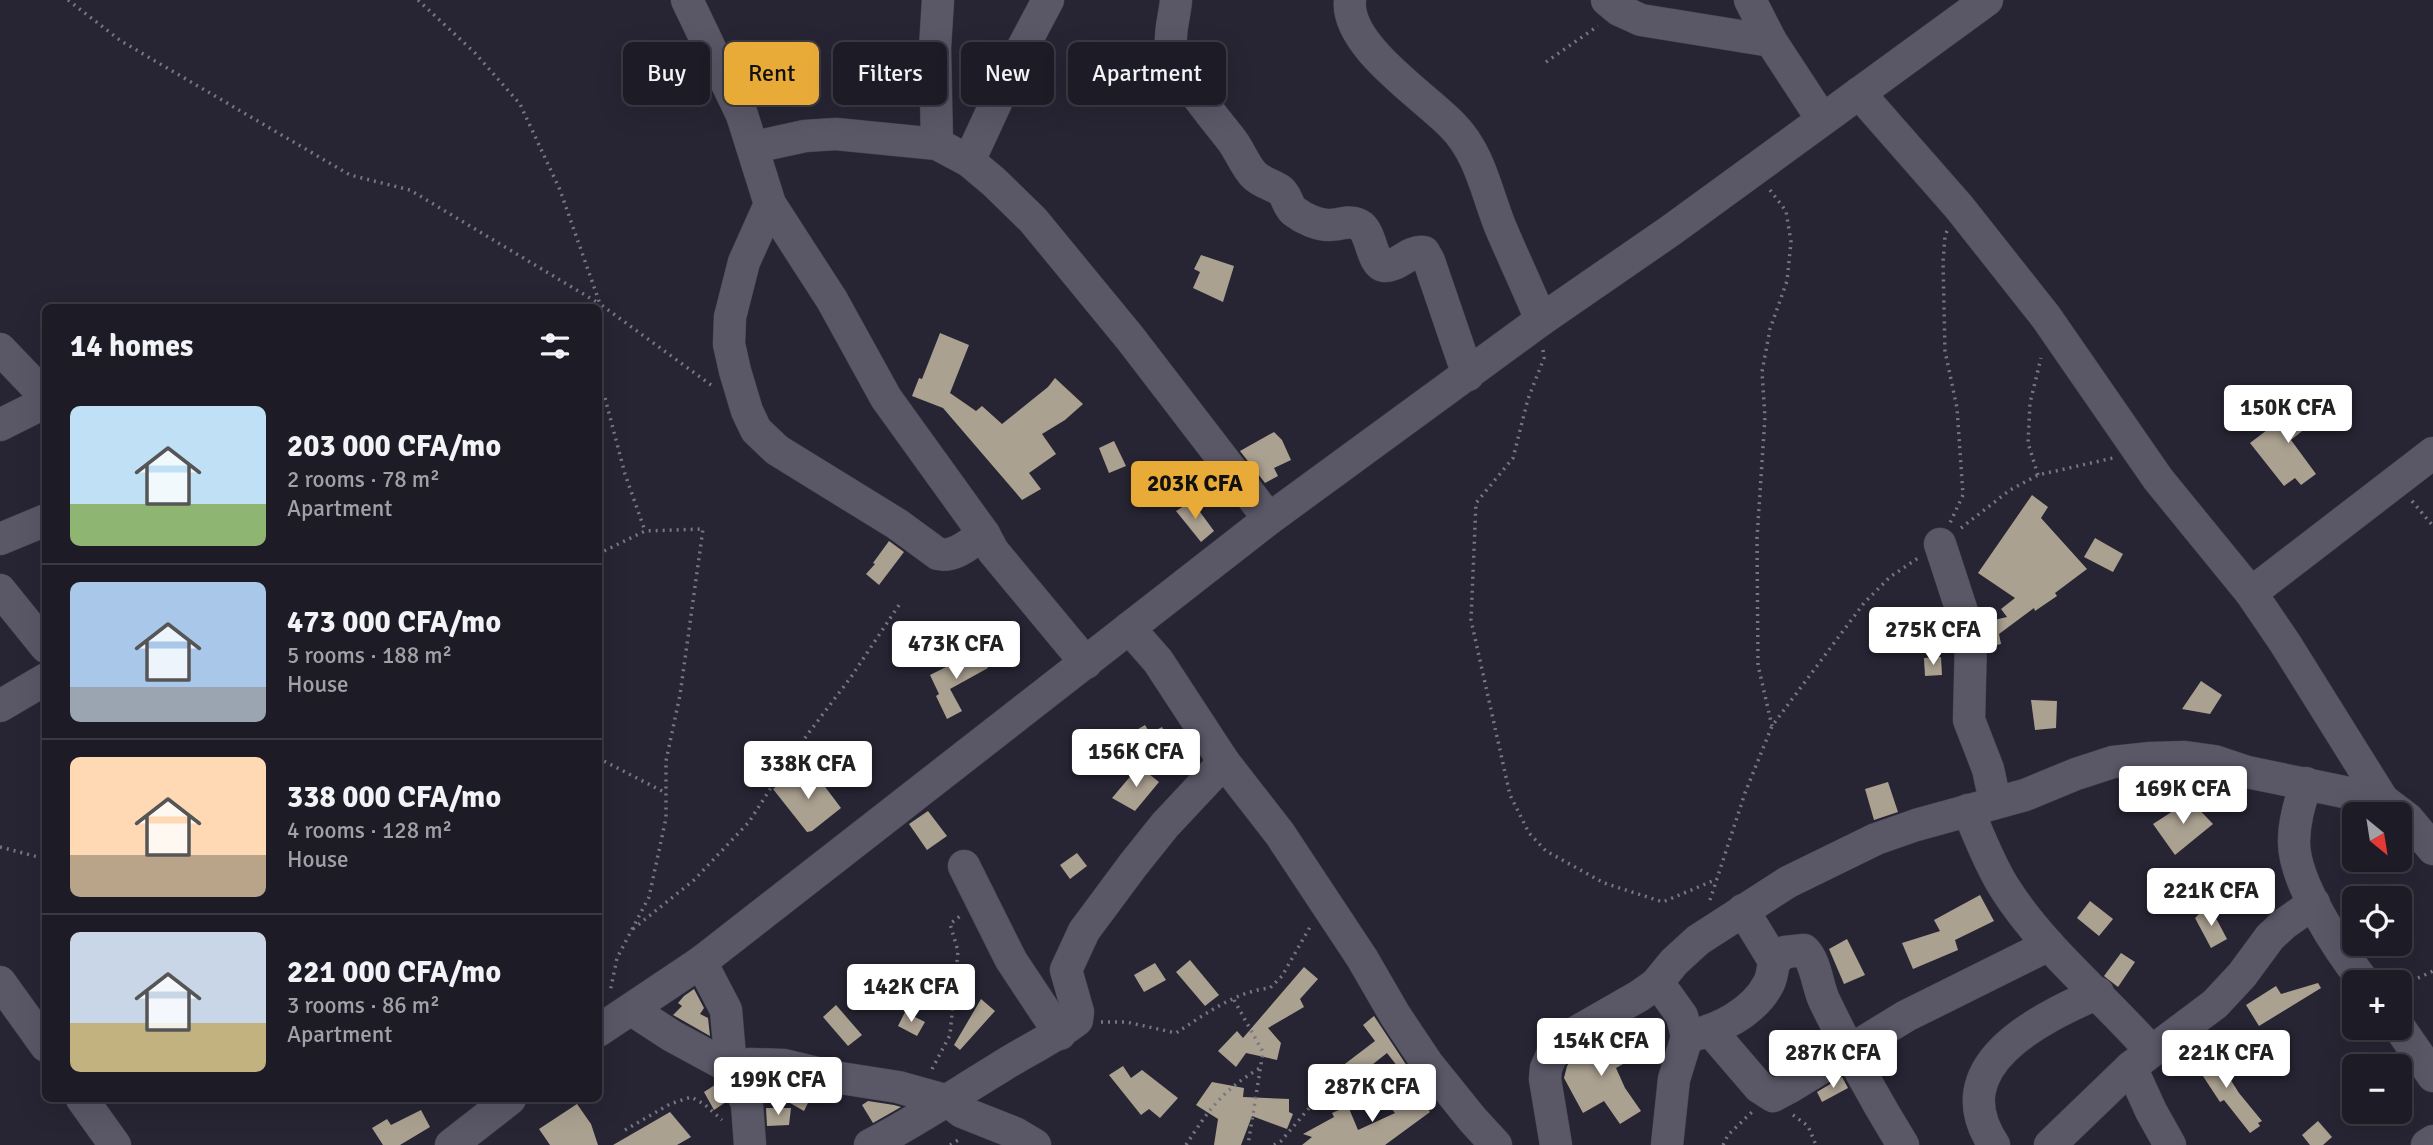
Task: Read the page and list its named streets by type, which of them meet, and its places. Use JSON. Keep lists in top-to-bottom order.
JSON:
{
  "north": "bottom right",
  "page": {
    "chip": [
      "Buy",
      "Rent",
      "Filters",
      "New",
      "Apartment"
    ],
    "heading": "14 homes",
    "price": [
      "150K CFA",
      "203K CFA",
      "275K CFA",
      "473K CFA",
      "156K CFA",
      "338K CFA",
      "169K CFA",
      "221K CFA",
      "142K CFA",
      "154K CFA",
      "287K CFA",
      "221K CFA",
      "199K CFA",
      "287K CFA"
    ],
    "list": [
      {
        "name": "203 000 CFA/mo",
        "note": "2 rooms · 78 m² · Apartment"
      },
      {
        "name": "473 000 CFA/mo",
        "note": "5 rooms · 188 m² · House"
      },
      {
        "name": "338 000 CFA/mo",
        "note": "4 rooms · 128 m² · House"
      },
      {
        "name": "221 000 CFA/mo",
        "note": "3 rooms · 86 m² · Apartment"
      }
    ],
    "map_buttons": ["+", "−"]
  }
}
